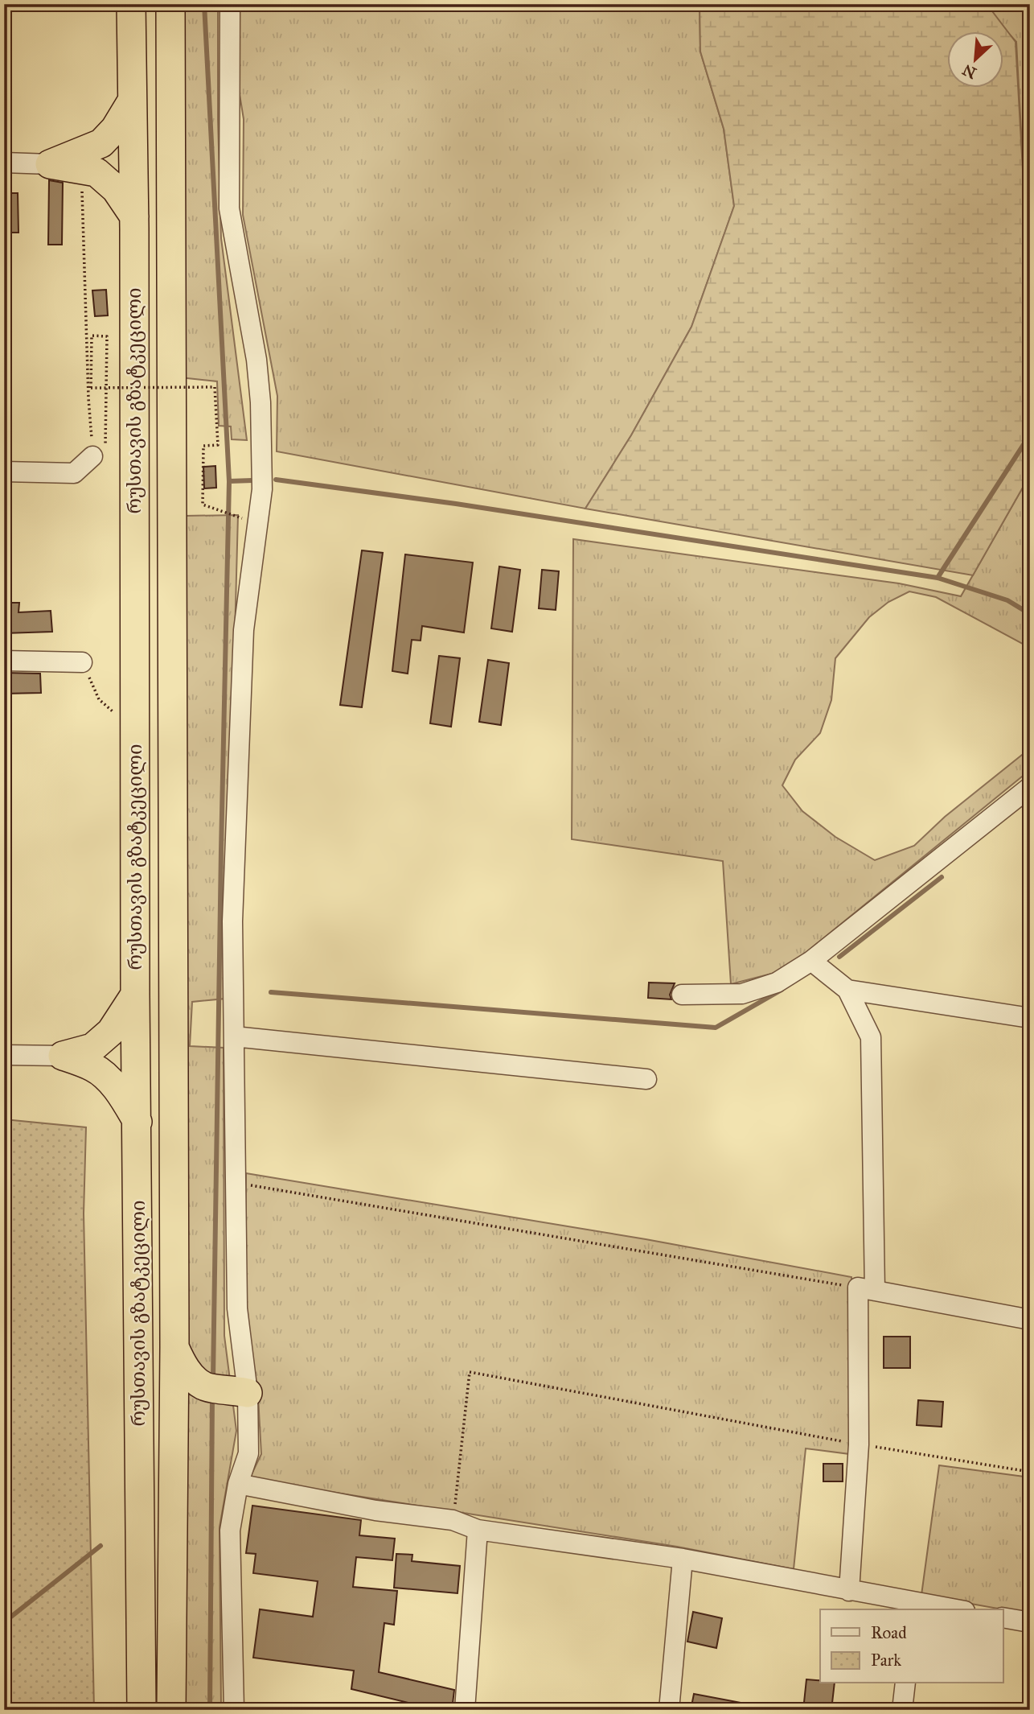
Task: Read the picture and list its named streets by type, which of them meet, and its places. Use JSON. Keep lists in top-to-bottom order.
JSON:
{
  "streets": {
    "highway": ["რუსთავის გზატკეცილი"]
  },
  "legend": ["Road", "Park"],
  "north": "bottom left"
}
